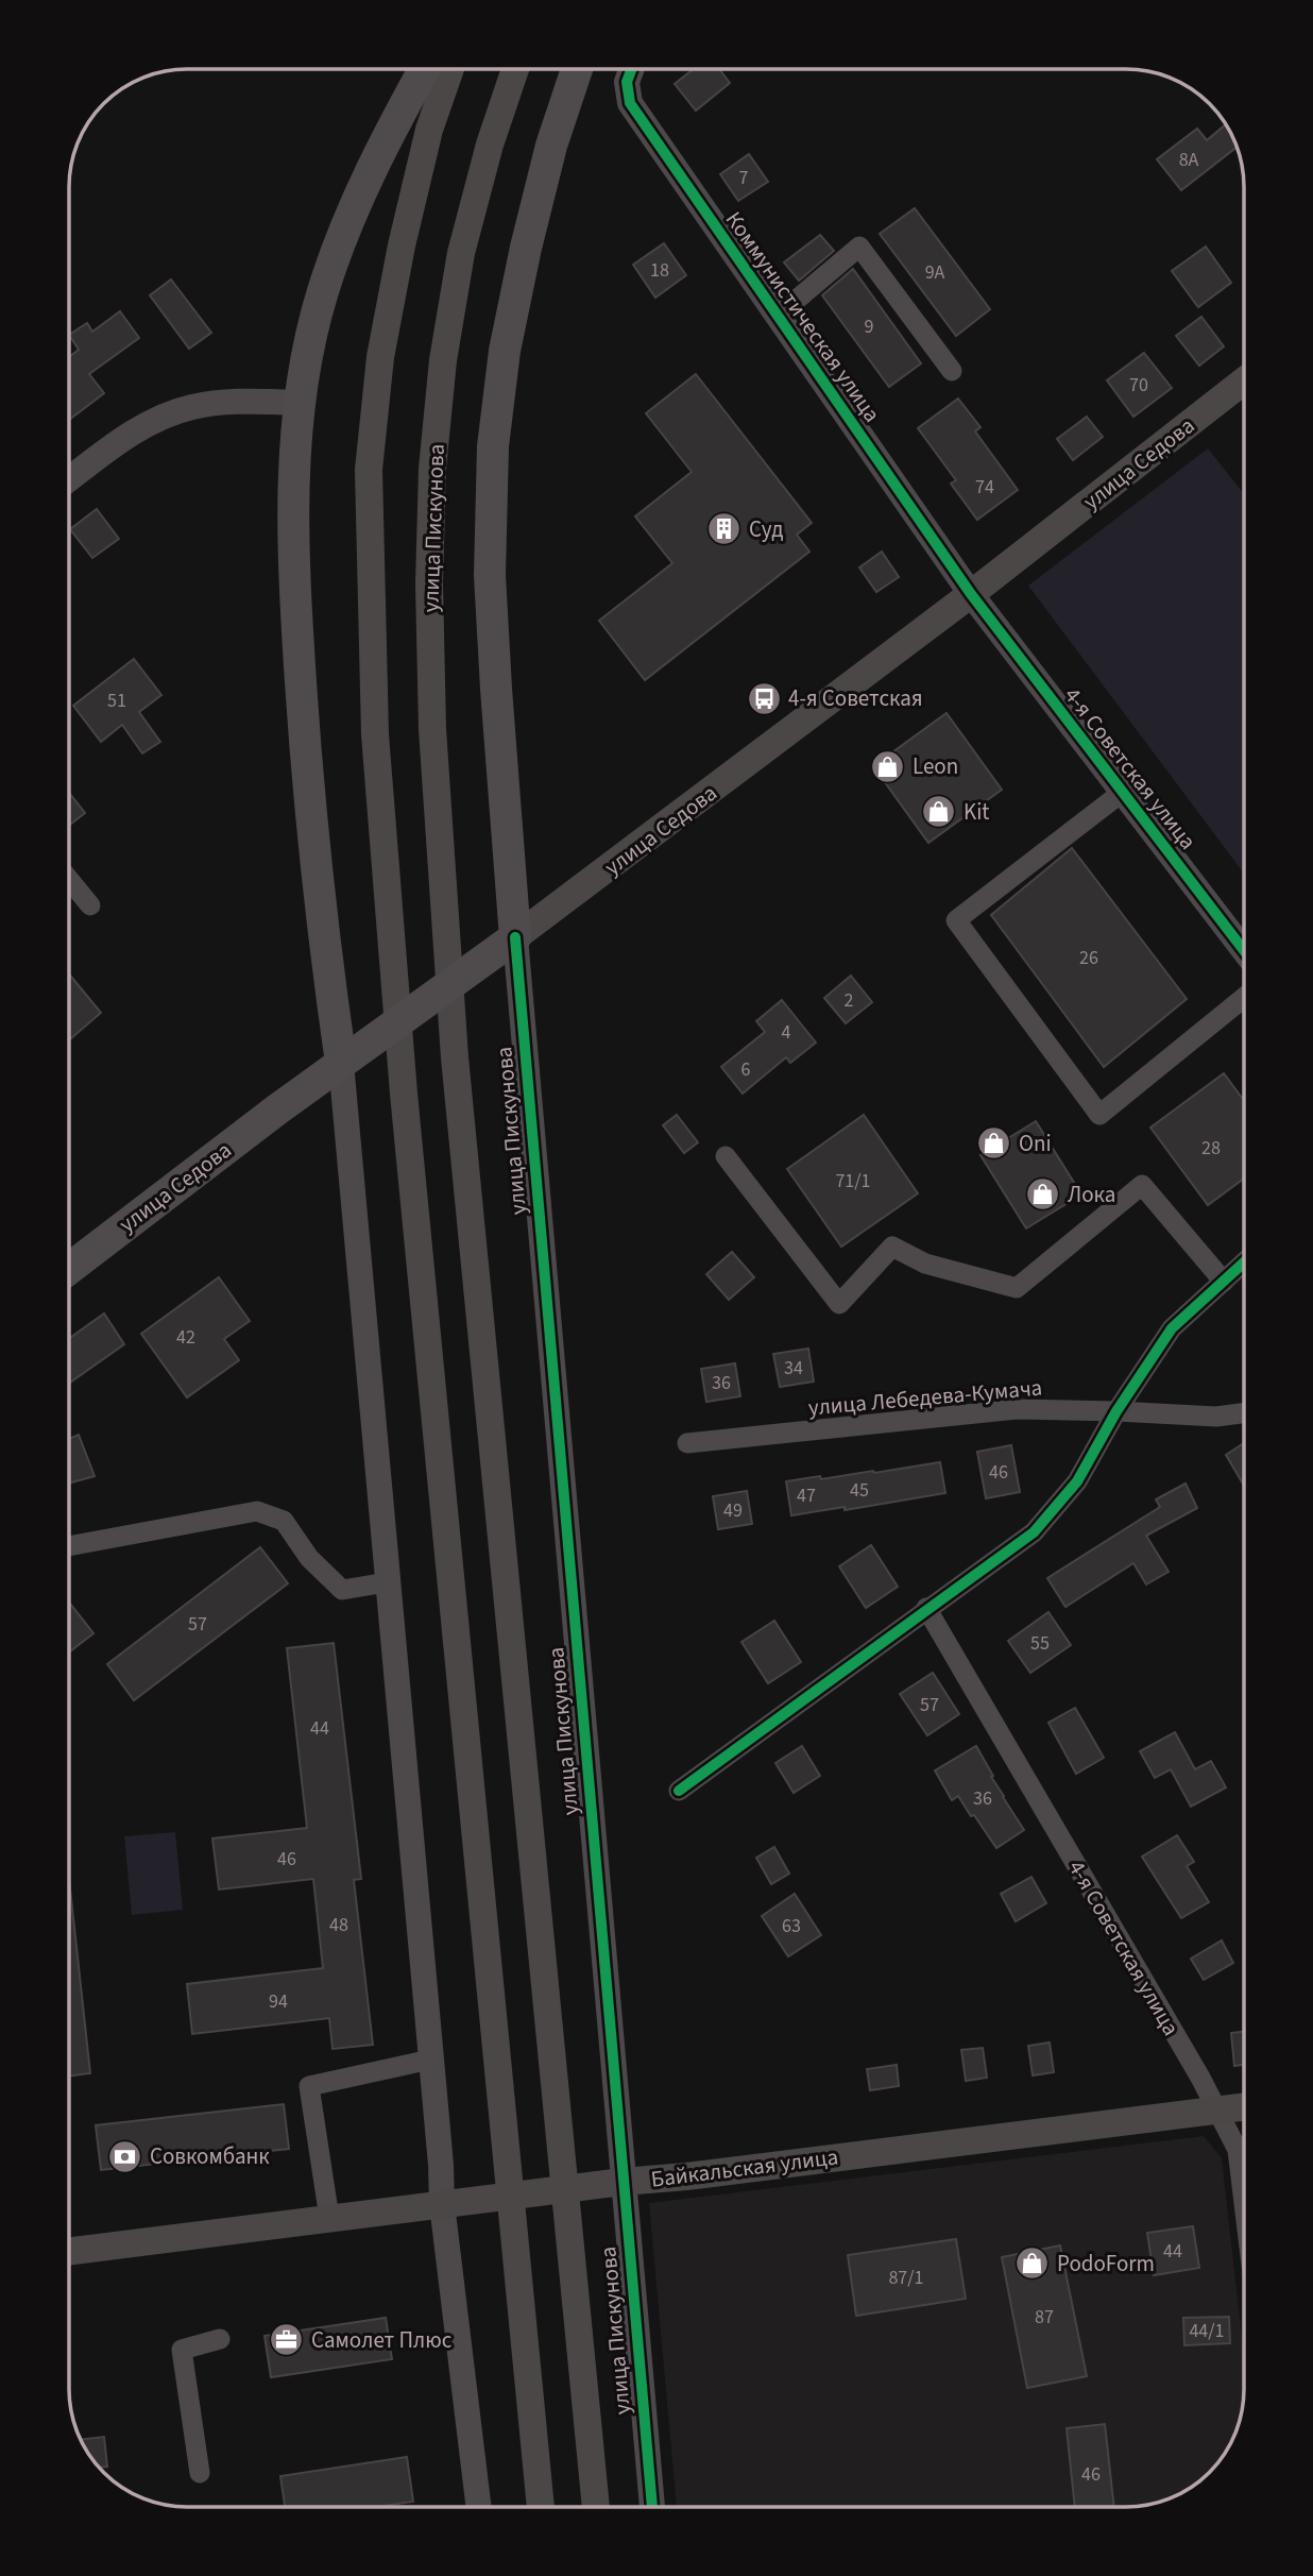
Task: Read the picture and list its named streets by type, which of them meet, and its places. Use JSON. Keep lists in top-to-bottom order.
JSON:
{
  "streets": {
    "main road": ["улица Седова", "улица Пискунова", "Байкальская улица"],
    "street": ["Коммунистическая улица", "4-я Советская улица", "улица Лебедева-Кумача"]
  },
  "crossings": [
    ["Коммунистическая улица", "улица Седова"],
    ["Коммунистическая улица", "4-я Советская улица"],
    ["улица Седова", "улица Пискунова"],
    ["улица Седова", "4-я Советская улица"],
    ["улица Пискунова", "Байкальская улица"],
    ["4-я Советская улица", "Байкальская улица"]
  ],
  "places": {
    "building": ["Суд"],
    "bus stop": ["4-я Советская"],
    "shop": [
      "Leon",
      "Kit",
      "Oni",
      "Лока",
      "PodoForm"
    ],
    "bank": ["Совкомбанк"],
    "office": ["Самолет Плюс"]
  },
  "house_numbers": [
    "8А",
    "7",
    "18",
    "9А",
    "9",
    "70",
    "74",
    "51",
    "26",
    "2",
    "4",
    "6",
    "28",
    "71/1",
    "42",
    "34",
    "36",
    "46",
    "45",
    "47",
    "49",
    "57",
    "55",
    "57",
    "44",
    "36",
    "46",
    "48",
    "63",
    "94",
    "44",
    "87/1",
    "87",
    "44/1",
    "46"
  ]
}
